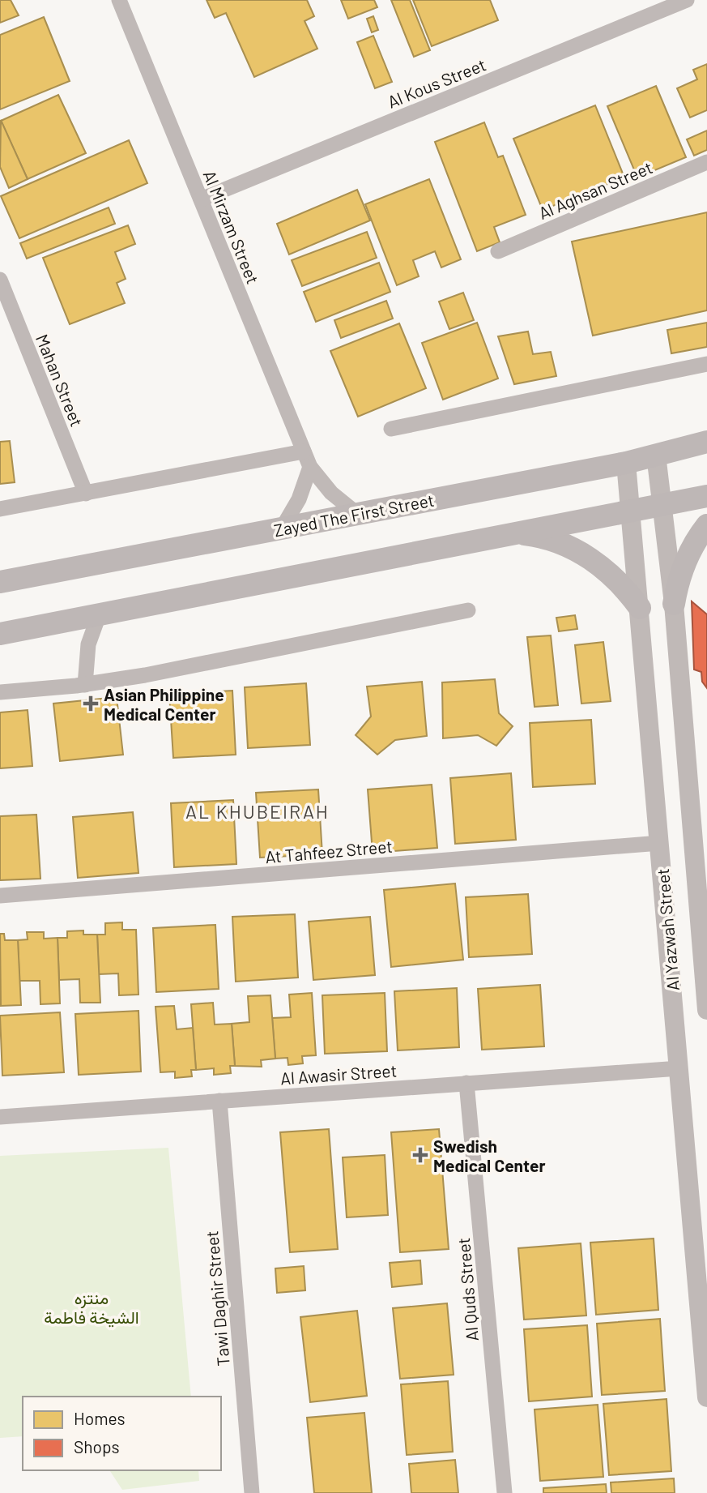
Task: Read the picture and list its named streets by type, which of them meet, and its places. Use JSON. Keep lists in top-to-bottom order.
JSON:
{
  "streets": {
    "main road": ["Zayed The First Street"],
    "street": [
      "Al Kous Street",
      "Al Aghsan Street",
      "Al Mirzam Street",
      "Mahan Street",
      "At Tahfeez Street",
      "Al Yazwah Street",
      "Al Awasir Street",
      "Al Quds Street",
      "Tawi Daghir Street"
    ]
  },
  "crossings": [
    ["Al Kous Street", "Al Mirzam Street"],
    ["Al Mirzam Street", "Zayed The First Street"],
    ["Zayed The First Street", "Al Yazwah Street"],
    ["At Tahfeez Street", "Al Yazwah Street"],
    ["Al Yazwah Street", "Al Awasir Street"],
    ["Al Awasir Street", "Al Quds Street"],
    ["Al Awasir Street", "Tawi Daghir Street"]
  ],
  "districts": ["AL KHUBEIRAH"],
  "parks": ["منتزه الشيخة فاطمة"],
  "places": {
    "health": ["Asian Philippine Medical Center", "Swedish Medical Center"]
  },
  "legend": ["Homes", "Shops"]
}
